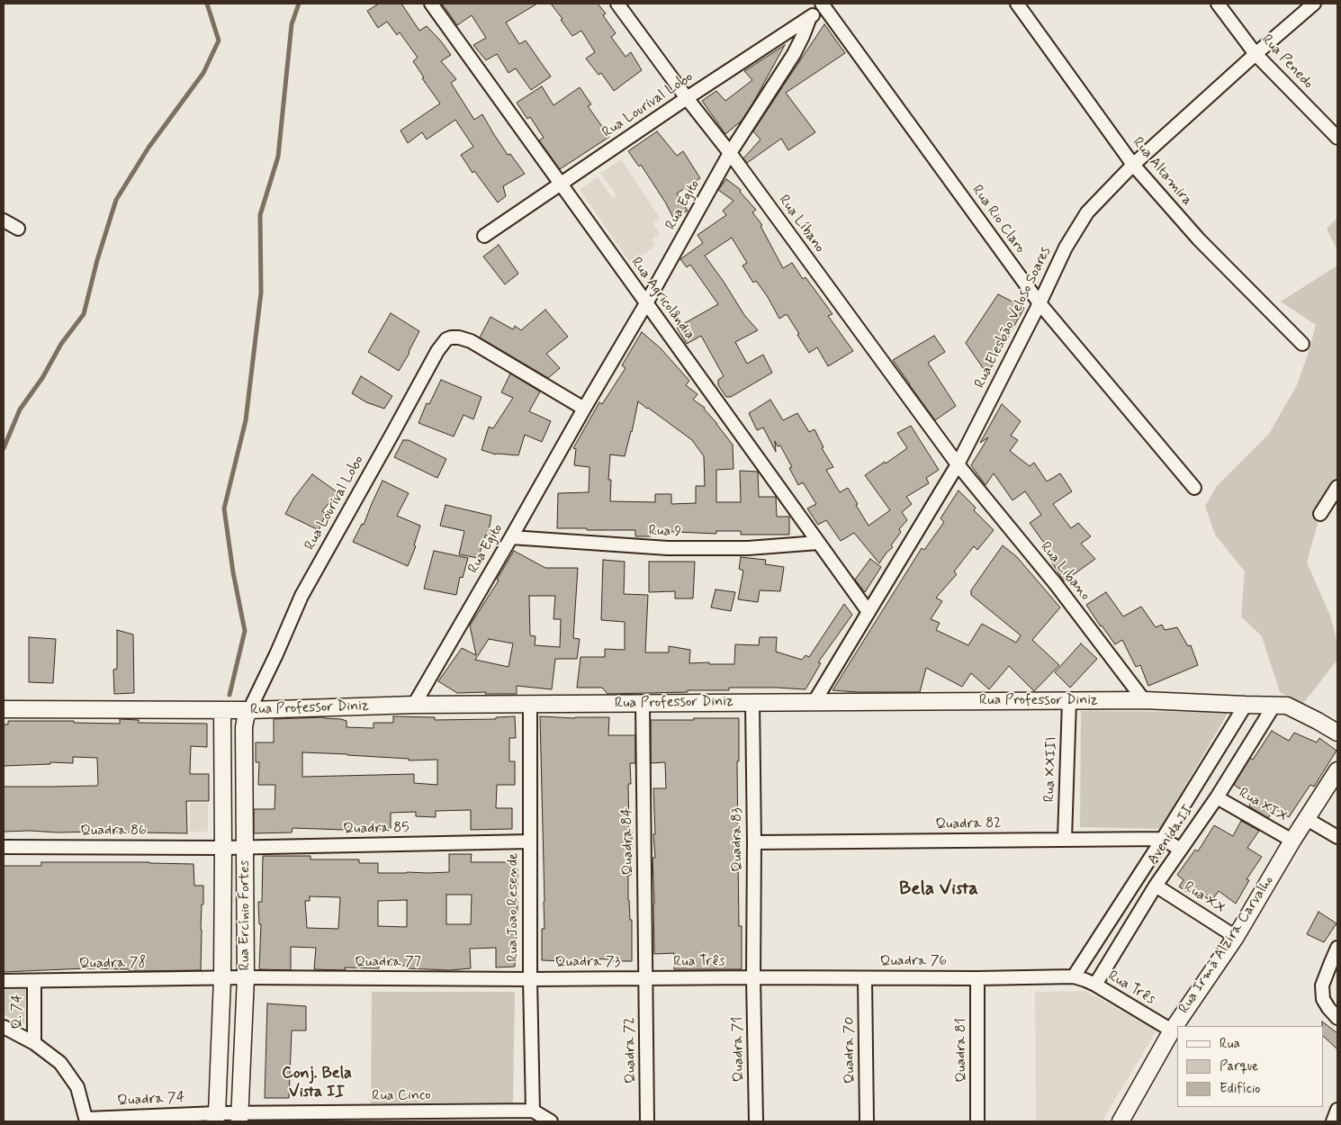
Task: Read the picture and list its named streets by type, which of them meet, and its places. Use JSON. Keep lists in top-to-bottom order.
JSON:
{
  "streets": {
    "street": [
      "Rua Penedo",
      "Rua Lourival Lobo",
      "Rua Altamira",
      "Rua Egito",
      "Rua Rio Claro",
      "Rua Líbano",
      "Rua Agricolândia",
      "Rua Elesbão Veloso Soares",
      "Rua 9",
      "Rua Libano",
      "Rua Professor Diniz",
      "Rua XXIII",
      "Rua XIX",
      "Quadra 82",
      "Quadra 85",
      "Quadra 86",
      "Avenida II",
      "Quadra 83",
      "Quadra 84",
      "Rua XX",
      "Rua Joao Resende",
      "Rua Ercínio Fortes",
      "Rua Irmã Alzira Carvalho",
      "Rua Três",
      "Quadra 76",
      "Quadra 77",
      "Quadra 73",
      "Quadra 78",
      "Q. 74",
      "Quadra 71",
      "Quadra 72",
      "Quadra 70",
      "Quadra 81",
      "Rua Cinco",
      "Quadra 74"
    ]
  },
  "crossings": [
    ["Rua Penedo", "Rua Elesbão Veloso Soares"],
    ["Rua Lourival Lobo", "Rua Egito"],
    ["Rua Lourival Lobo", "Rua Rio Claro"],
    ["Rua Lourival Lobo", "Rua Líbano"],
    ["Rua Lourival Lobo", "Rua Agricolândia"],
    ["Rua Lourival Lobo", "Rua Professor Diniz"],
    ["Rua Lourival Lobo", "Rua Ercínio Fortes"],
    ["Rua Altamira", "Rua Elesbão Veloso Soares"],
    ["Rua Egito", "Rua Líbano"],
    ["Rua Egito", "Rua Agricolândia"],
    ["Rua Egito", "Rua 9"],
    ["Rua Egito", "Rua Professor Diniz"],
    ["Rua Rio Claro", "Rua Elesbão Veloso Soares"],
    ["Rua Líbano", "Rua Elesbão Veloso Soares"],
    ["Rua Líbano", "Rua Libano"],
    ["Rua Agricolândia", "Rua Elesbão Veloso Soares"],
    ["Rua Agricolândia", "Rua 9"],
    ["Rua Elesbão Veloso Soares", "Rua Libano"],
    ["Rua Elesbão Veloso Soares", "Rua Professor Diniz"],
    ["Rua Libano", "Rua Professor Diniz"],
    ["Rua Professor Diniz", "Rua XXIII"],
    ["Rua Professor Diniz", "Avenida II"],
    ["Rua Professor Diniz", "Quadra 83"],
    ["Rua Professor Diniz", "Quadra 84"],
    ["Rua Professor Diniz", "Rua Joao Resende"],
    ["Rua Professor Diniz", "Rua Ercínio Fortes"],
    ["Rua XXIII", "Quadra 82"],
    ["Rua XIX", "Avenida II"],
    ["Rua XIX", "Rua Irmã Alzira Carvalho"],
    ["Quadra 82", "Avenida II"],
    ["Quadra 82", "Quadra 83"],
    ["Quadra 85", "Quadra 86"],
    ["Quadra 85", "Rua Joao Resende"],
    ["Quadra 85", "Rua Ercínio Fortes"],
    ["Quadra 86", "Rua Ercínio Fortes"],
    ["Avenida II", "Rua XX"],
    ["Avenida II", "Rua Três"],
    ["Avenida II", "Quadra 76"],
    ["Quadra 83", "Rua Três"],
    ["Quadra 83", "Quadra 76"],
    ["Quadra 83", "Quadra 71"],
    ["Quadra 84", "Rua Três"],
    ["Quadra 84", "Quadra 73"],
    ["Quadra 84", "Quadra 72"],
    ["Rua XX", "Rua Irmã Alzira Carvalho"],
    ["Rua Joao Resende", "Quadra 77"],
    ["Rua Joao Resende", "Quadra 73"],
    ["Rua Joao Resende", "Rua Cinco"],
    ["Rua Ercínio Fortes", "Quadra 77"],
    ["Rua Ercínio Fortes", "Quadra 78"],
    ["Rua Ercínio Fortes", "Rua Cinco"],
    ["Rua Ercínio Fortes", "Quadra 74"],
    ["Rua Irmã Alzira Carvalho", "Rua Três"],
    ["Rua Três", "Quadra 76"],
    ["Rua Três", "Quadra 73"],
    ["Rua Três", "Quadra 71"],
    ["Rua Três", "Quadra 72"],
    ["Quadra 76", "Quadra 71"],
    ["Quadra 76", "Quadra 70"],
    ["Quadra 76", "Quadra 81"],
    ["Quadra 77", "Quadra 73"],
    ["Quadra 73", "Quadra 72"],
    ["Quadra 78", "Q. 74"],
    ["Rua Cinco", "Quadra 74"]
  ],
  "districts": ["Bela Vista", "Conj. Bela Vista II"],
  "legend": ["Rua", "Parque", "Edifício"]
}
